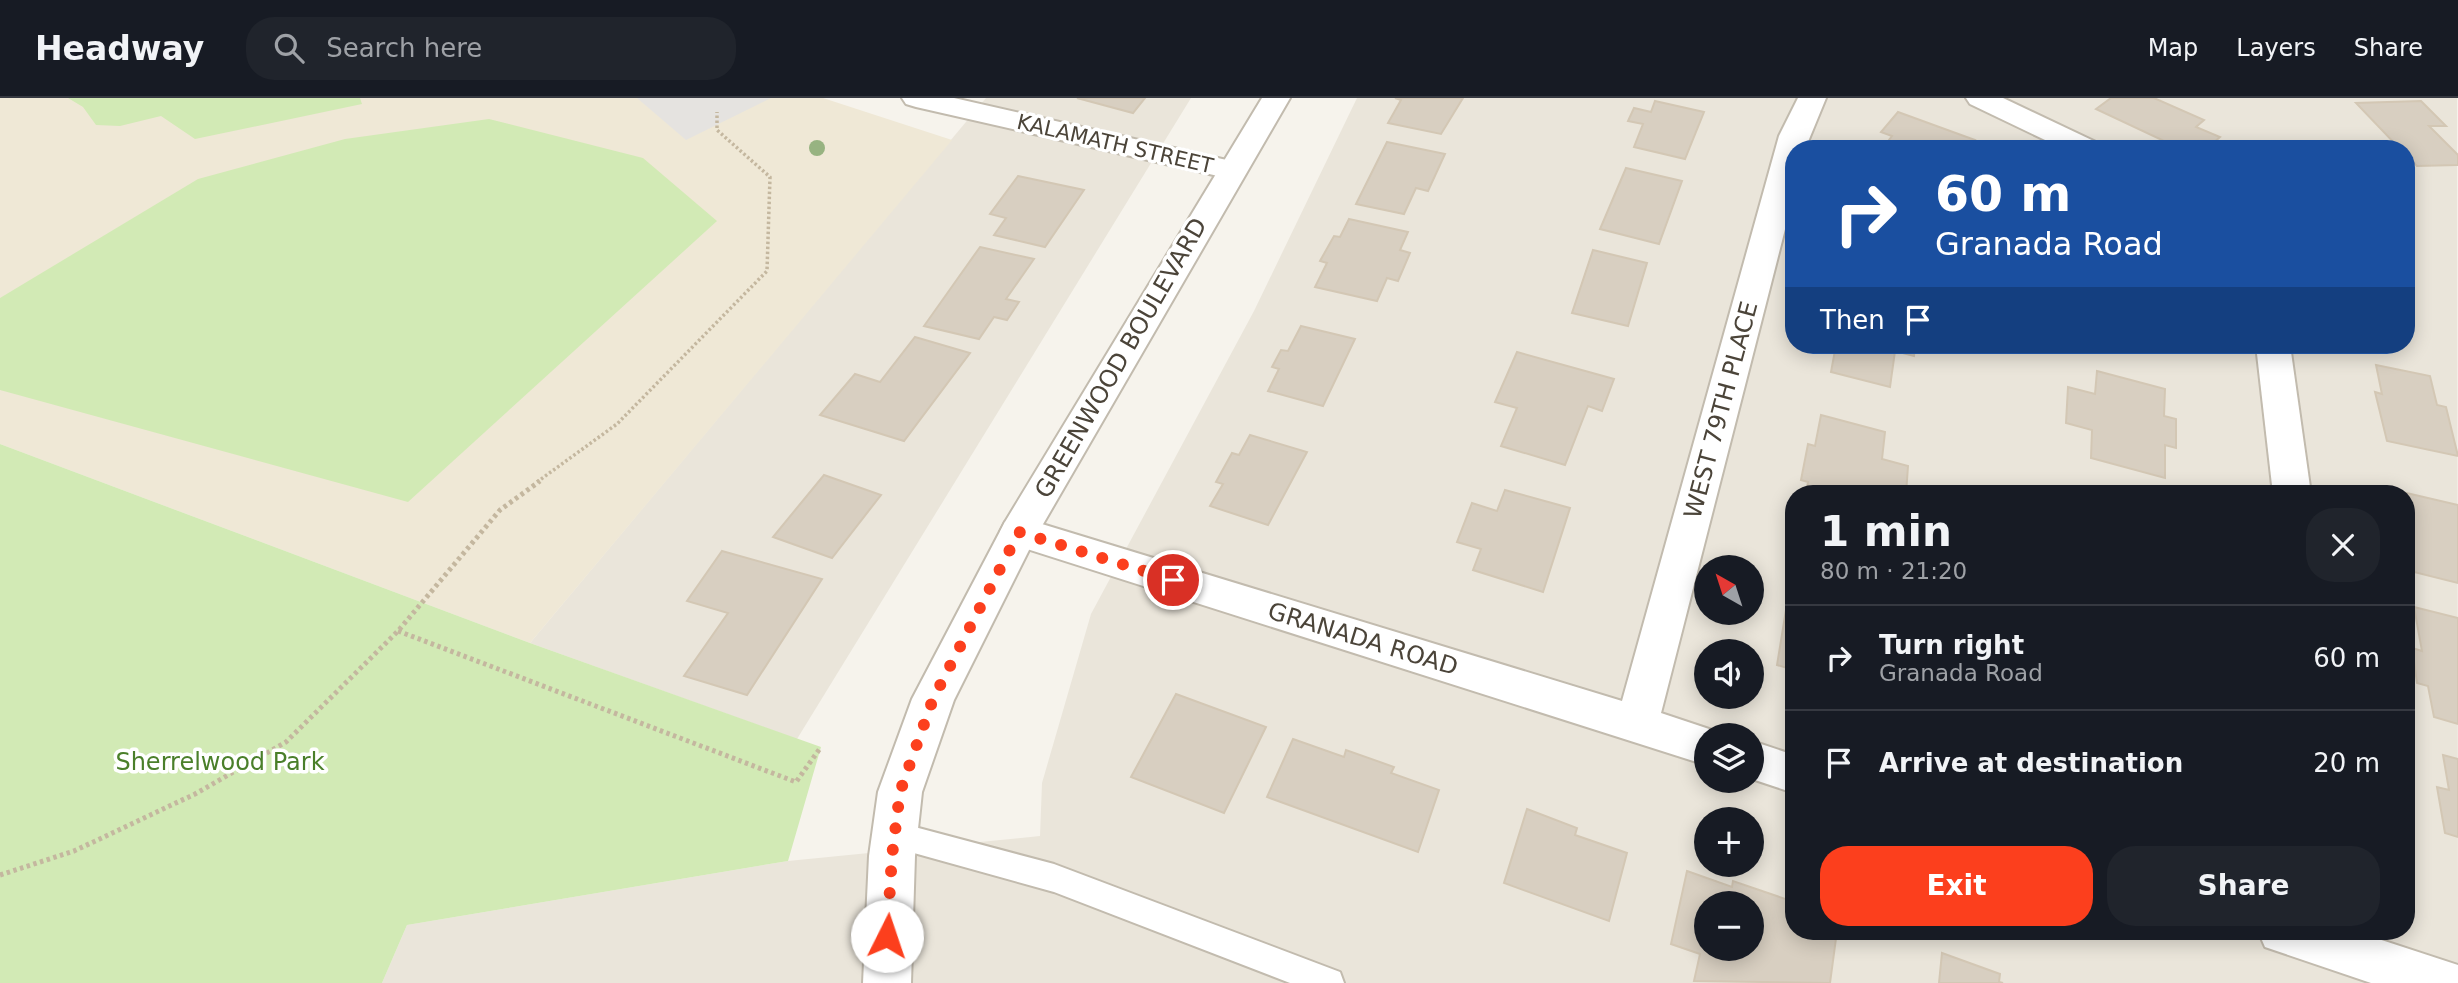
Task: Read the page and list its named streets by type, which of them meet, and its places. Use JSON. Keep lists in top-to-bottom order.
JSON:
{
  "streets": {
    "street": [
      "KALAMATH STREET",
      "GREENWOOD BOULEVARD",
      "WEST 79TH PLACE",
      "GRANADA ROAD"
    ]
  },
  "crossings": [
    ["KALAMATH STREET", "GREENWOOD BOULEVARD"],
    ["GREENWOOD BOULEVARD", "GRANADA ROAD"],
    ["WEST 79TH PLACE", "GRANADA ROAD"]
  ],
  "parks": ["Sherrelwood Park"],
  "north": "top left",
  "page": {
    "header": "Headway",
    "search": "Search here",
    "nav": ["Map", "Layers", "Share"],
    "turn": ["60 m", "Granada Road"],
    "then": "Then",
    "heading": ["1 min", "80 m · 21:20"],
    "map_buttons": ["+", "−"],
    "list": [
      {
        "name": "Turn right",
        "note": "Granada Road",
        "value": "60 m"
      },
      {
        "name": "Arrive at destination",
        "value": "20 m"
      }
    ],
    "buttons": ["Exit", "Share"]
  }
}
